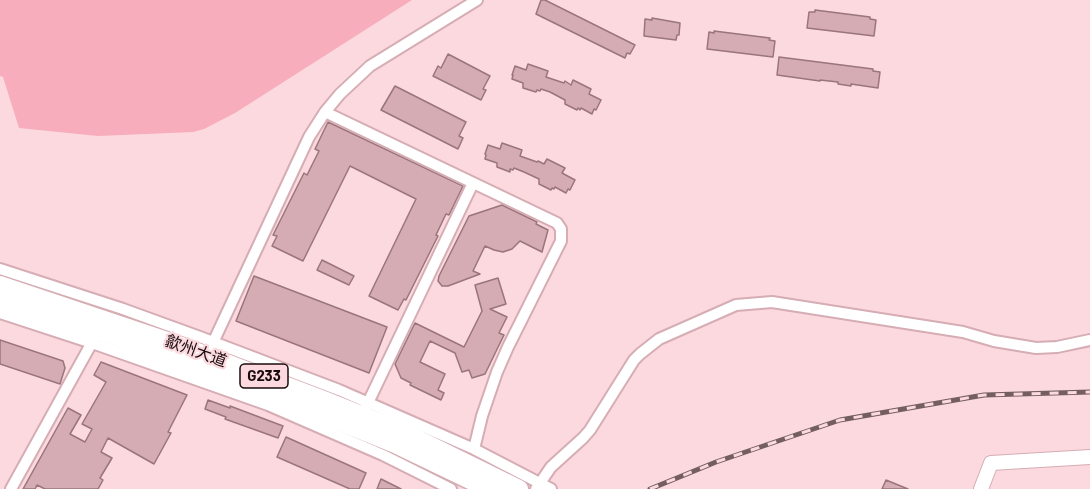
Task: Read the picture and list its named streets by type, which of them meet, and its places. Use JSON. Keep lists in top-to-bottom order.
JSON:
{
  "streets": {
    "highway": ["歙州大道", "G233"]
  }
}
